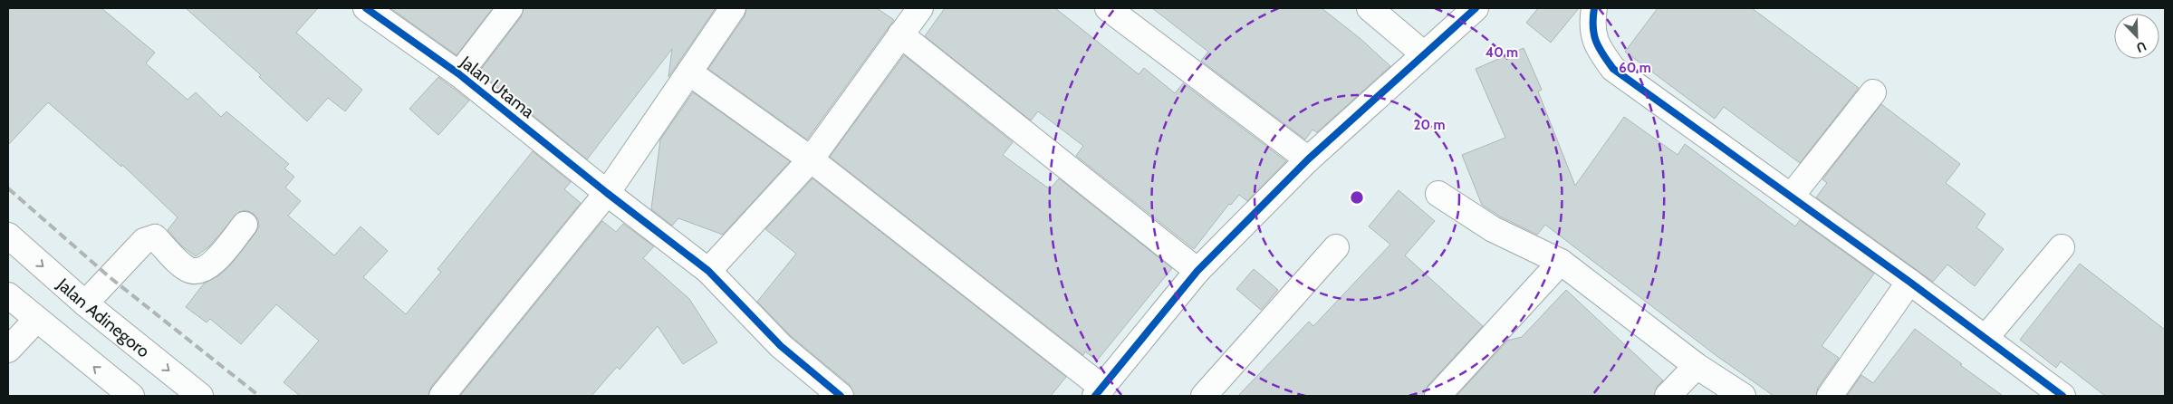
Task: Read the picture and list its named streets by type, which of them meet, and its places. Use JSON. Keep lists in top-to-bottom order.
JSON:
{
  "streets": {
    "main road": ["Jalan Utama", "Jalan Adinegoro"]
  },
  "north": "bottom right",
  "rings": ["40 m", "60 m", "20 m"]
}
